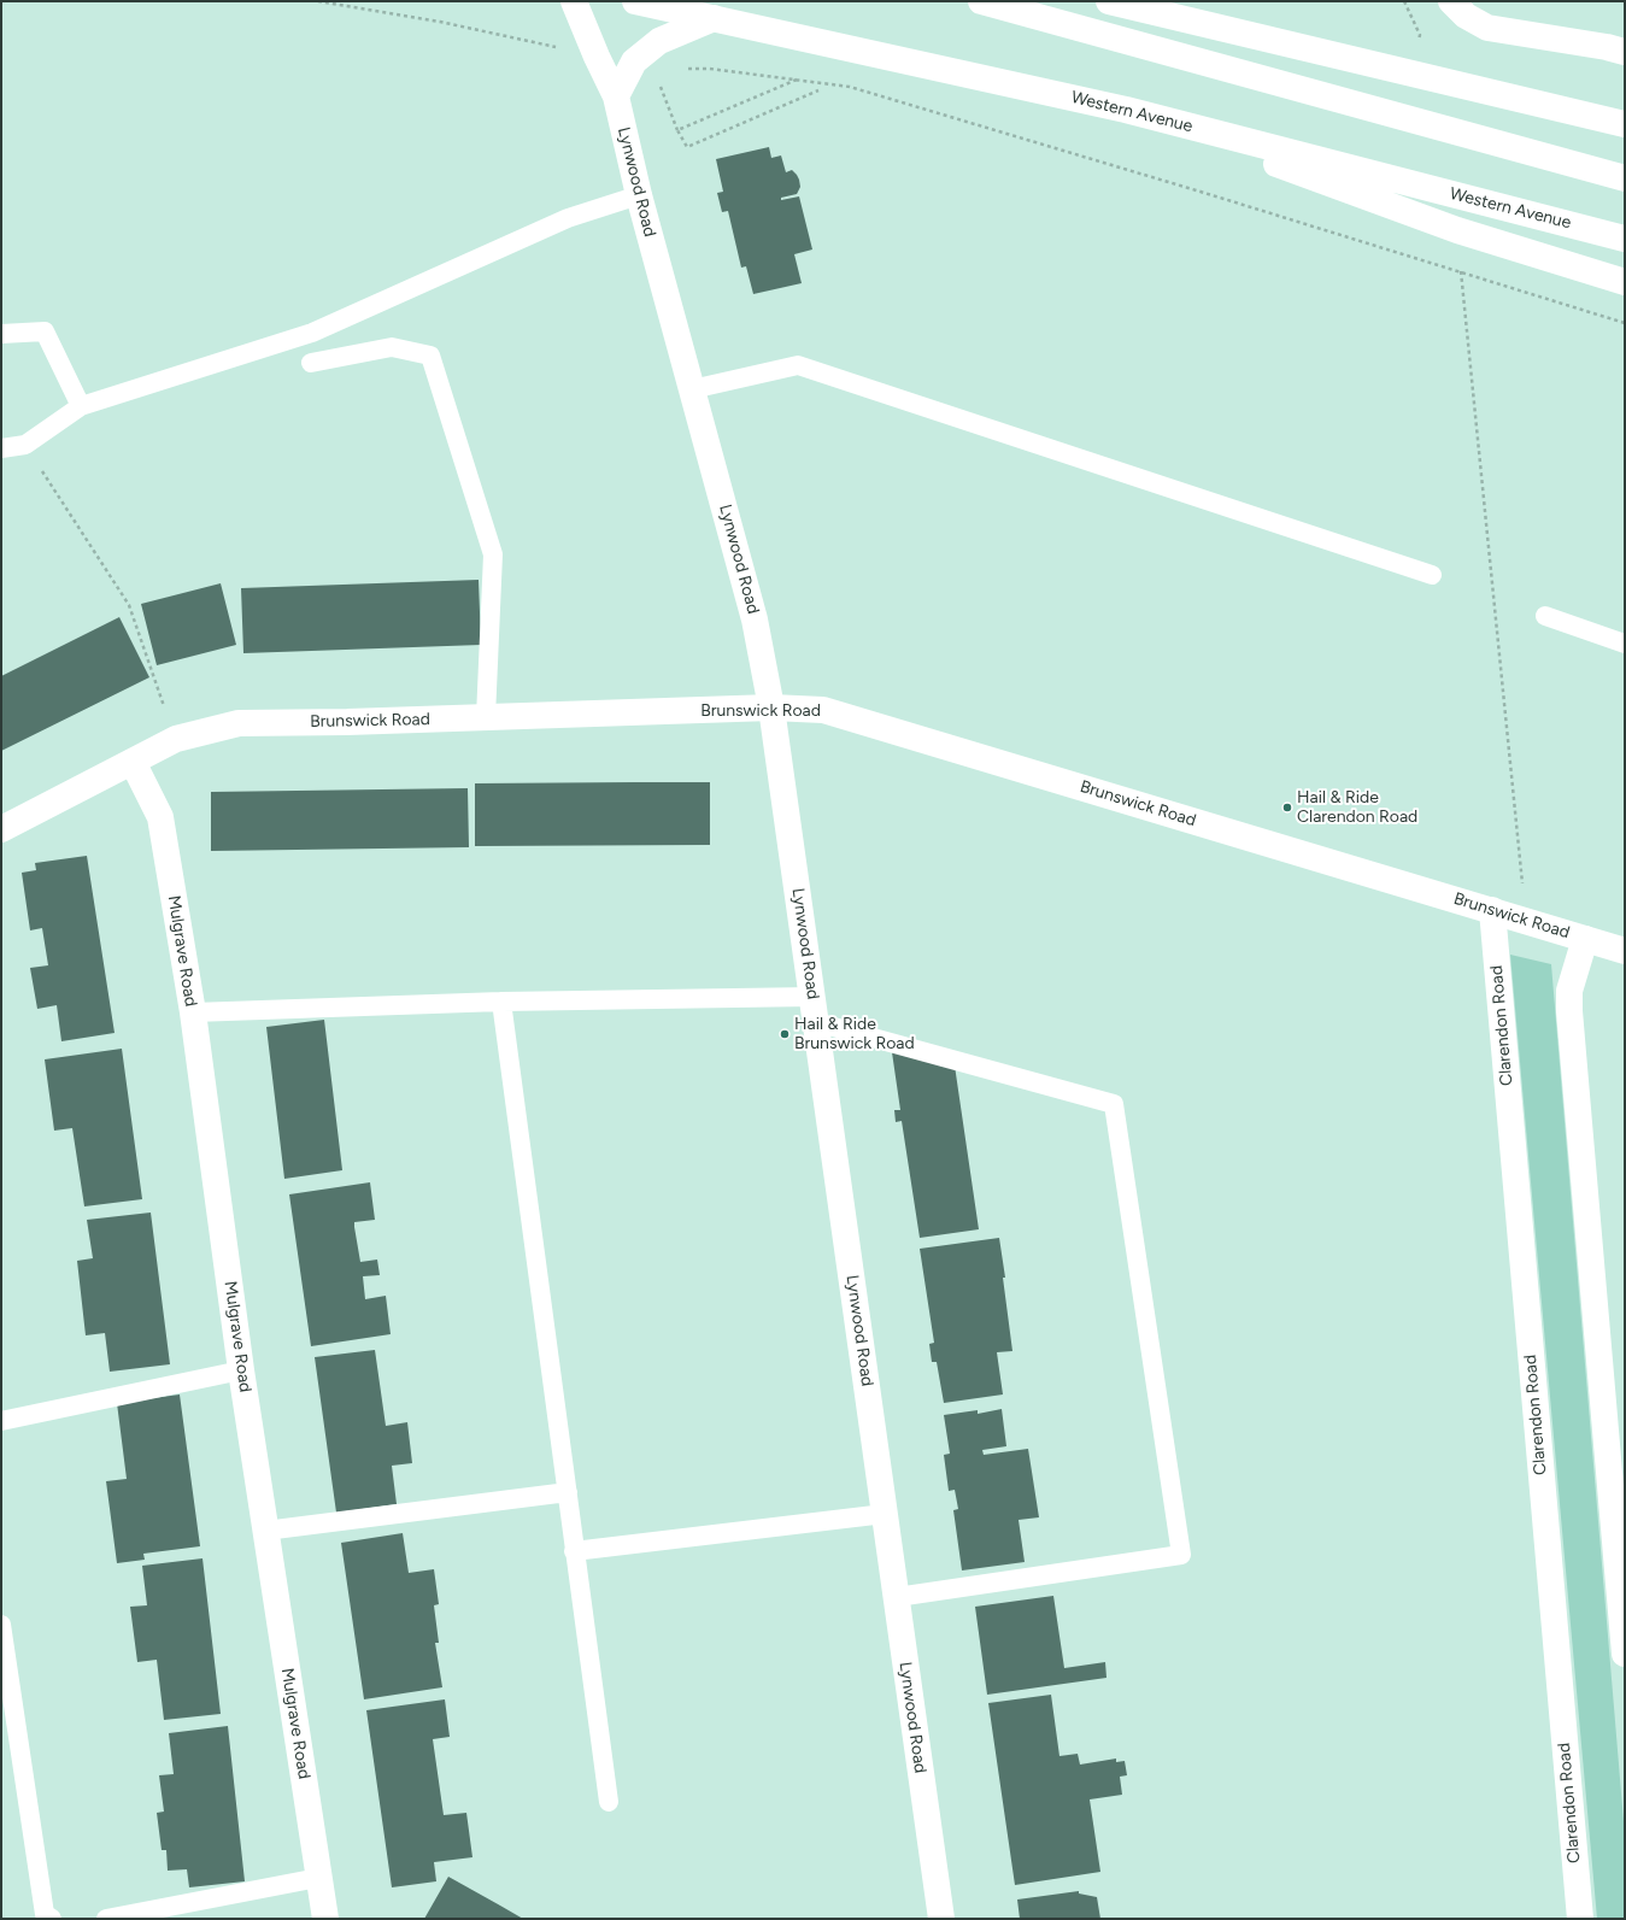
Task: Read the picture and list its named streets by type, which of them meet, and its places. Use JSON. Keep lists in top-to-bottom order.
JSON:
{
  "streets": {
    "main road": [
      "Western Avenue",
      "Lynwood Road",
      "Brunswick Road",
      "Mulgrave Road",
      "Clarendon Road"
    ]
  },
  "crossings": [
    ["Lynwood Road", "Brunswick Road"],
    ["Brunswick Road", "Mulgrave Road"],
    ["Brunswick Road", "Clarendon Road"]
  ],
  "places": ["Hail & Ride Clarendon Road", "Hail & Ride Brunswick Road"]
}
